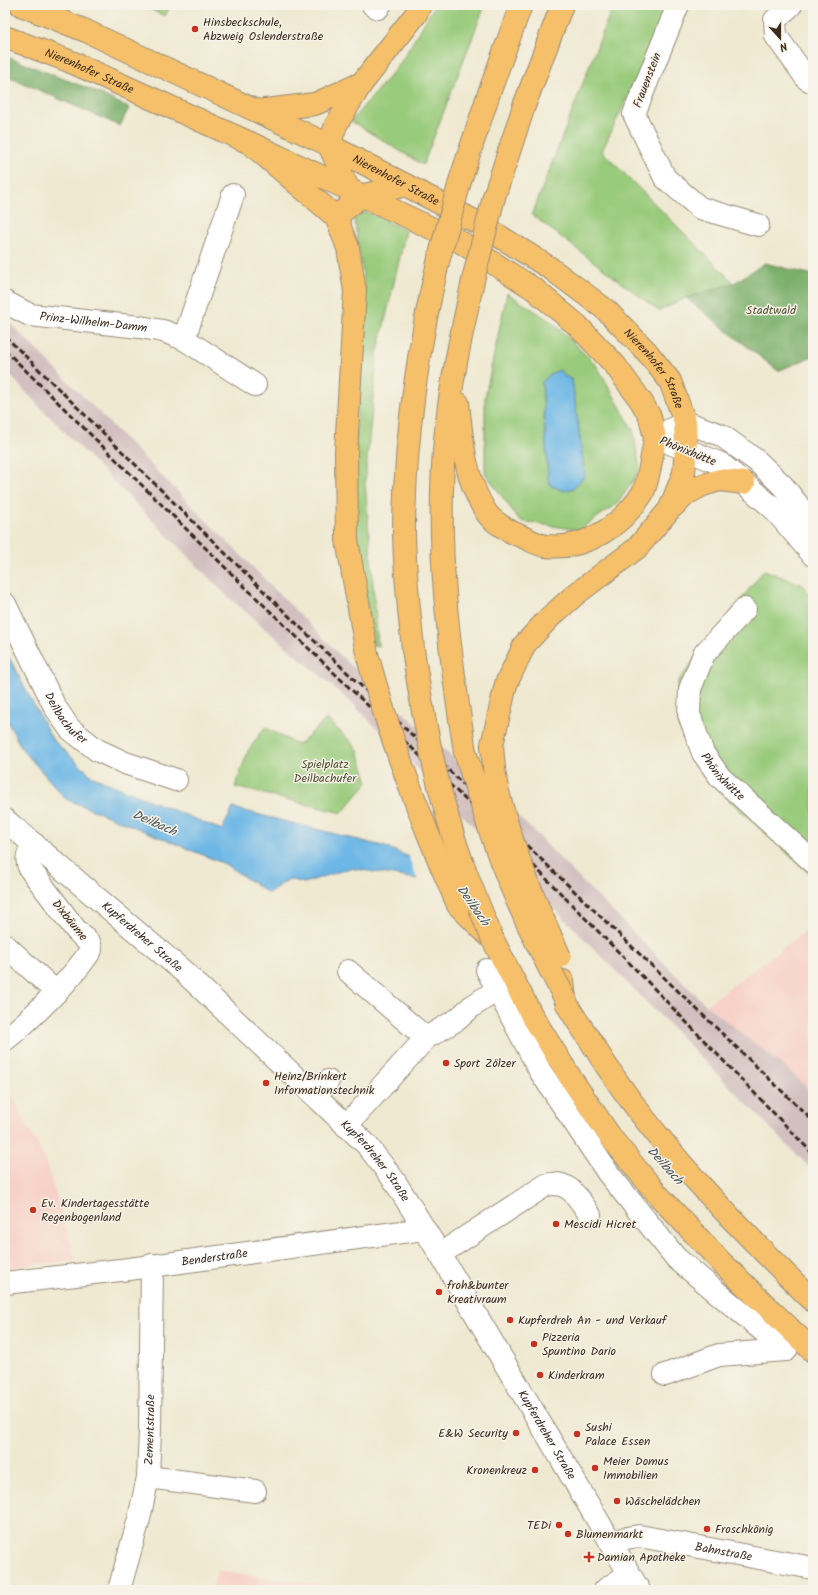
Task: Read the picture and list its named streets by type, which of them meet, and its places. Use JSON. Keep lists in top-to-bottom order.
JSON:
{
  "streets": {
    "main road": ["Nierenhofer Straße"],
    "street": [
      "Frauenstein",
      "Prinz-Wilhelm-Damm",
      "Phönixhütte",
      "Deilbachufer",
      "Dixbäume",
      "Kupferdreher Straße",
      "Benderstraße",
      "Zementstraße",
      "Bahnstraße"
    ]
  },
  "crossings": [
    ["Nierenhofer Straße", "Phönixhütte"],
    ["Dixbäume", "Kupferdreher Straße"],
    ["Kupferdreher Straße", "Benderstraße"],
    ["Kupferdreher Straße", "Bahnstraße"],
    ["Benderstraße", "Zementstraße"]
  ],
  "water": ["Deilbach"],
  "parks": ["Stadtwald", "Spielplatz Deilbachufer"],
  "places": {
    "other": [
      "Hinsbeckschule, Abzweig Oslenderstraße",
      "Sport Zölzer",
      "Heinz/Brinkert Informationstechnik",
      "Ev. Kindertagesstätte Regenbogenland",
      "Mescidi Hicret",
      "froh&bunter Kreativraum",
      "Kupferdreh An - und Verkauf",
      "Pizzeria Spuntino Dario",
      "Kinderkram",
      "E&W Security",
      "Sushi Palace Essen",
      "Meier Domus Immobilien",
      "Kronenkreuz",
      "Wäschelädchen",
      "TEDi",
      "Froschkönig",
      "Blumenmarkt"
    ],
    "health": ["Damian Apotheke"]
  },
  "north": "bottom"
}
